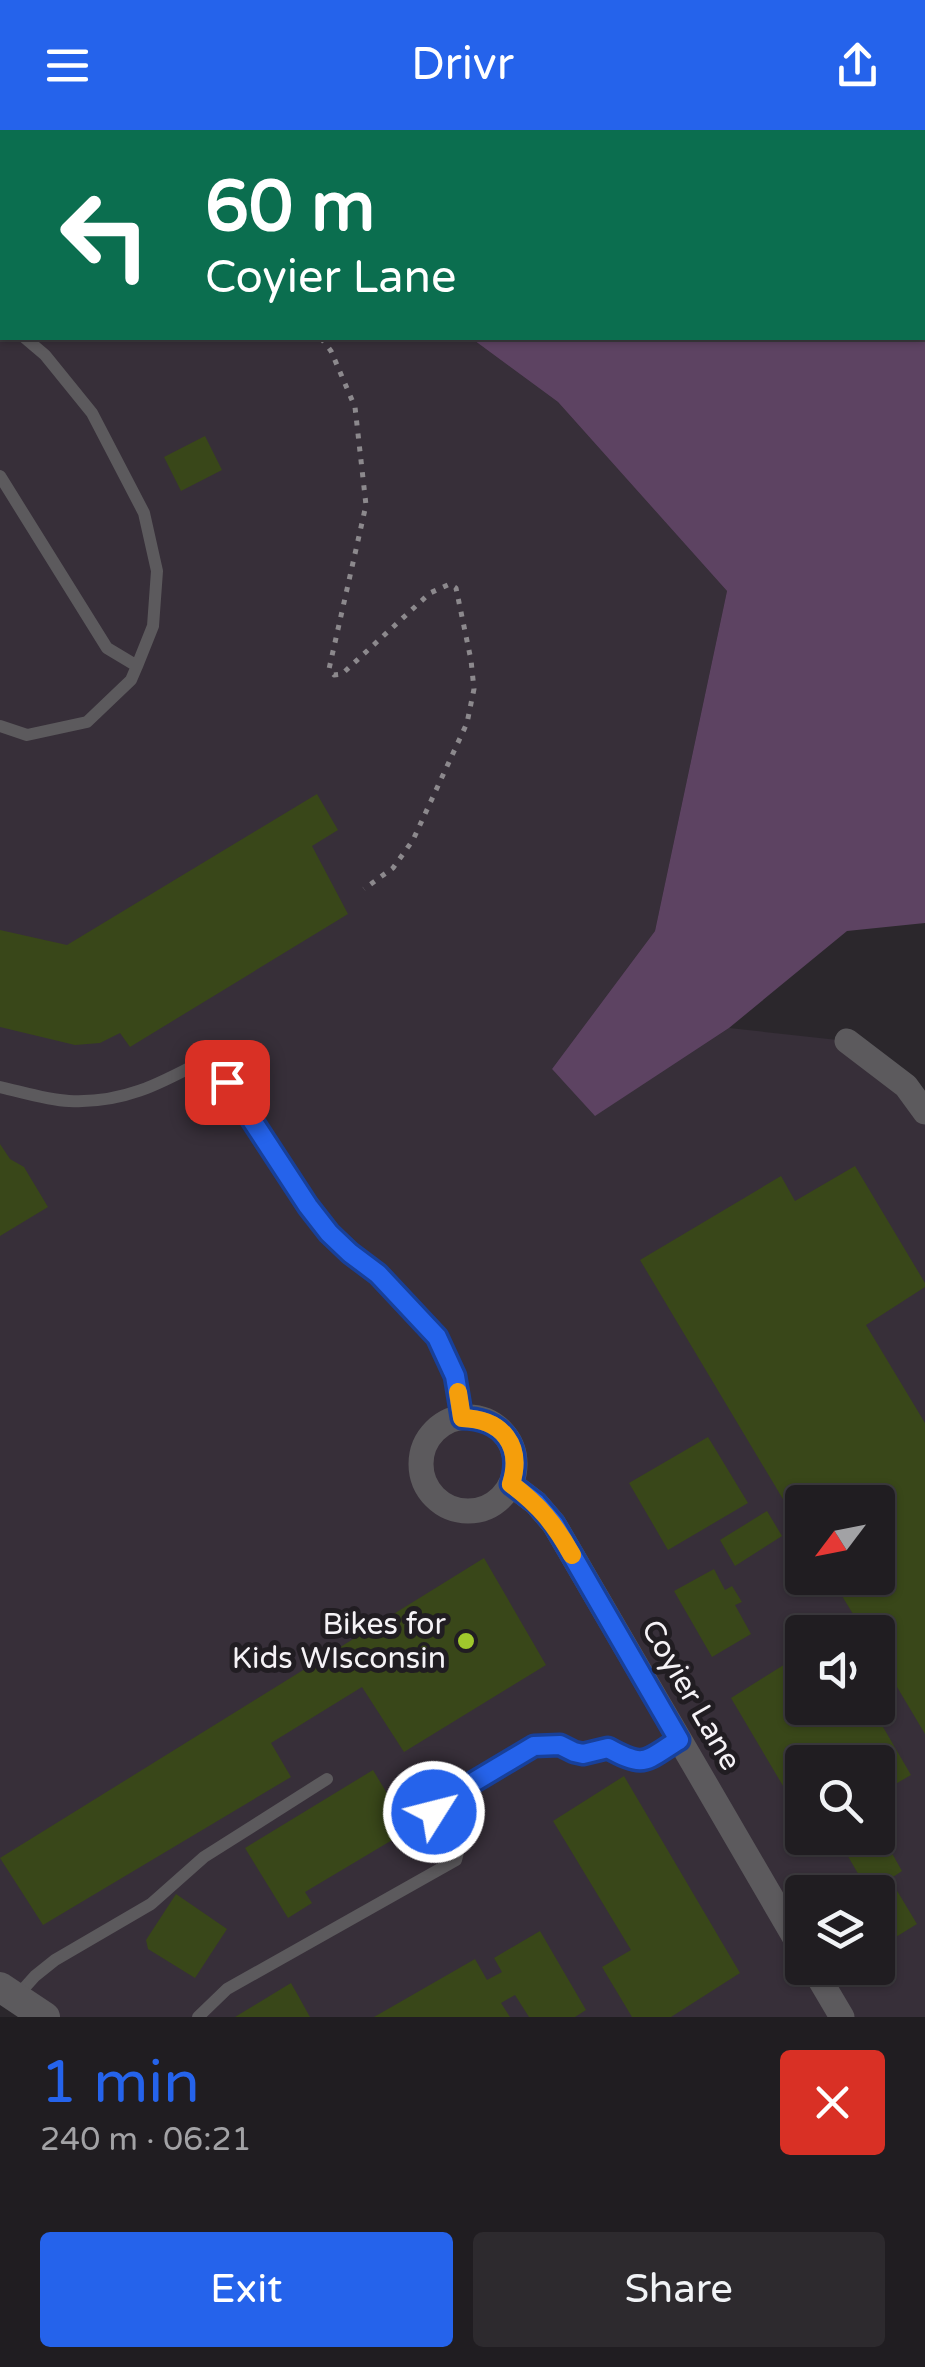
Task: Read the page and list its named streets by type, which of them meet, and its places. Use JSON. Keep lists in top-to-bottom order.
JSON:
{
  "streets": {
    "street": ["Coyier Lane"]
  },
  "places": ["Bikes for Kids WIsconsin"],
  "north": "bottom left",
  "page": {
    "header": "Drivr",
    "turn": ["60 m", "Coyier Lane"],
    "heading": ["1 min", "240 m · 06:21"],
    "buttons": ["Exit", "Share"]
  }
}
